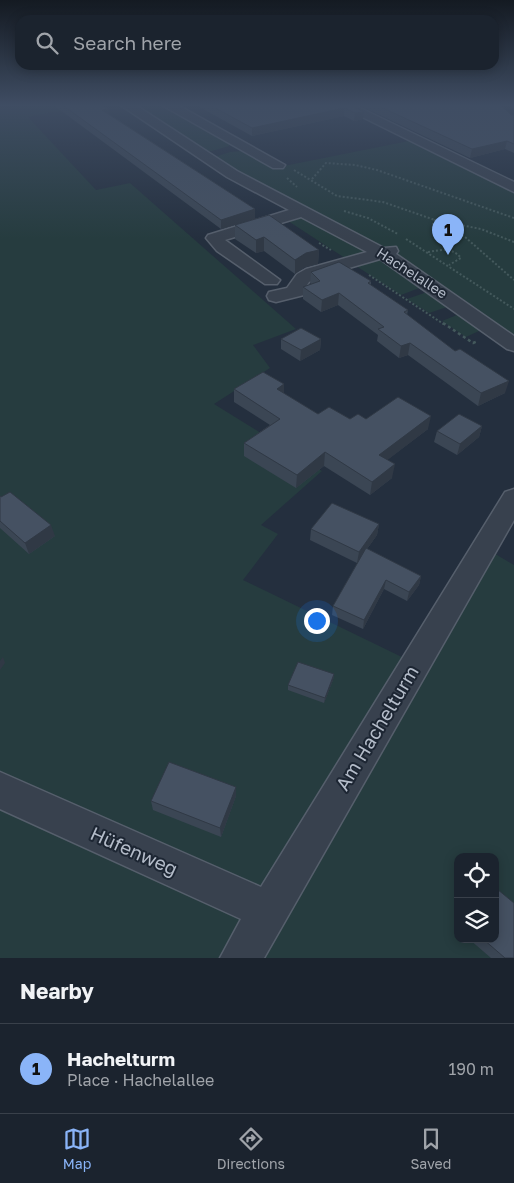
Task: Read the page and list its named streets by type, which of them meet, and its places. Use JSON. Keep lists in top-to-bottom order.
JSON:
{
  "streets": {
    "street": ["Hachelallee", "Am Hachelturm", "Hüfenweg"]
  },
  "crossings": [
    ["Am Hachelturm", "Hüfenweg"]
  ],
  "page": {
    "search": "Search here",
    "pins": "1",
    "heading": "Nearby",
    "list": [
      {
        "mark": "1",
        "name": "Hachelturm",
        "note": "Place · Hachelallee",
        "value": "190 m"
      }
    ],
    "nav": ["Map", "Directions", "Saved"]
  }
}
